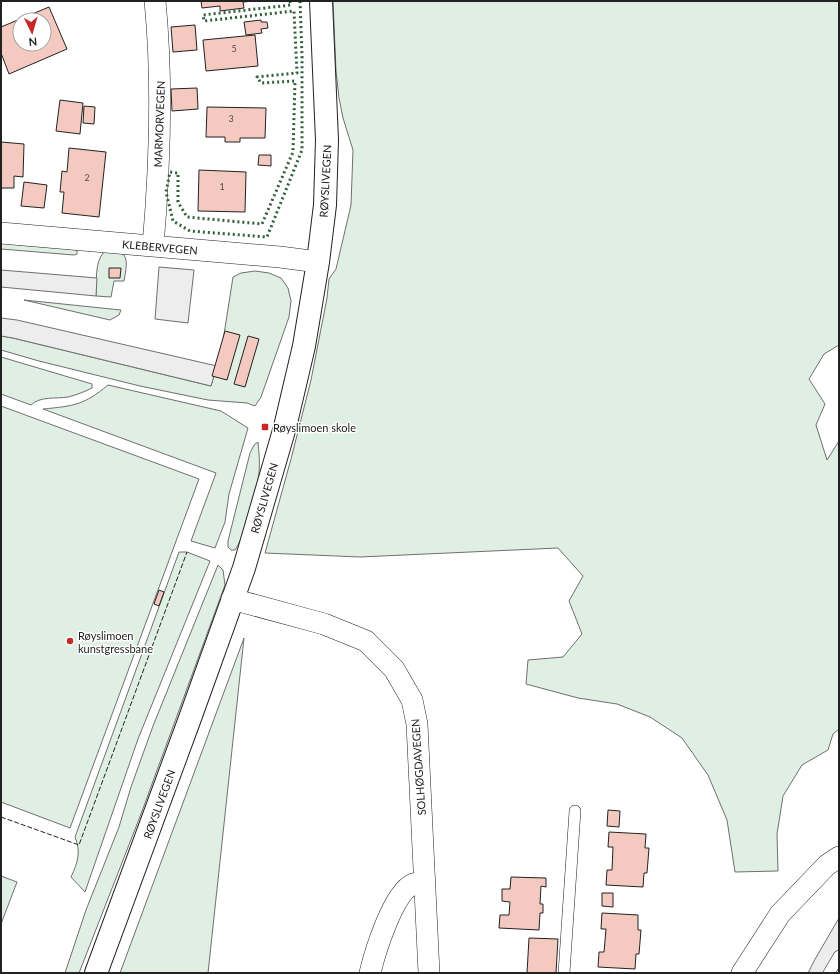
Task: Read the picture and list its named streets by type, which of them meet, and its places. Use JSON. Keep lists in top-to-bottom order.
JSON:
{
  "streets": {
    "street": [
      "MARMORVEGEN",
      "RØYSLIVEGEN",
      "KLEBERVEGEN",
      "SOLHØGDAVEGEN"
    ]
  },
  "crossings": [
    ["MARMORVEGEN", "KLEBERVEGEN"],
    ["RØYSLIVEGEN", "KLEBERVEGEN"],
    ["RØYSLIVEGEN", "SOLHØGDAVEGEN"]
  ],
  "places": {
    "transit": ["Røyslimoen skole"],
    "other": ["Røyslimoen kunstgressbane"]
  },
  "house_numbers": [
    "5",
    "3",
    "2",
    "1"
  ],
  "north": "bottom"
}
